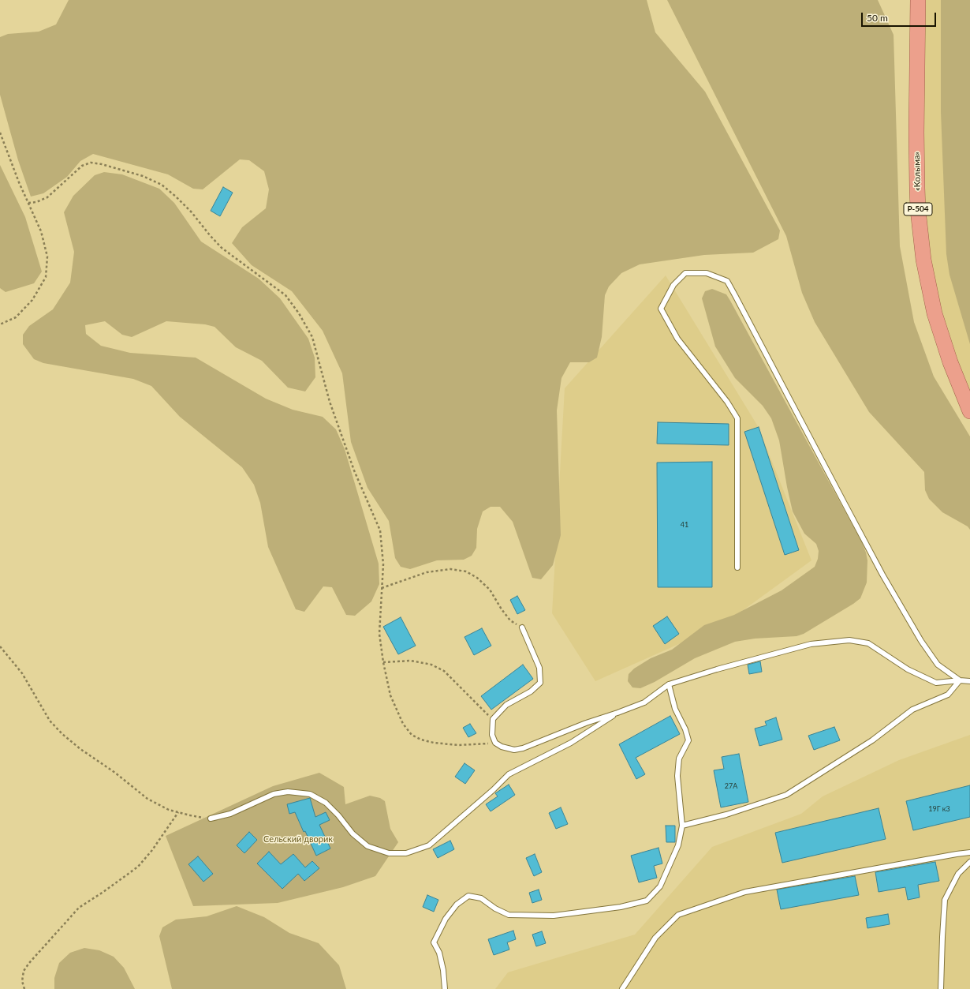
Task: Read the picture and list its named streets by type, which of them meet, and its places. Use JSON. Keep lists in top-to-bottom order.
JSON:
{
  "streets": {
    "highway": ["«Колыма»", "Р-504"]
  },
  "parks": ["Сельский дворик"],
  "house_numbers": ["41", "27А", "19Г к3"],
  "scale_bar": "50 m"
}
